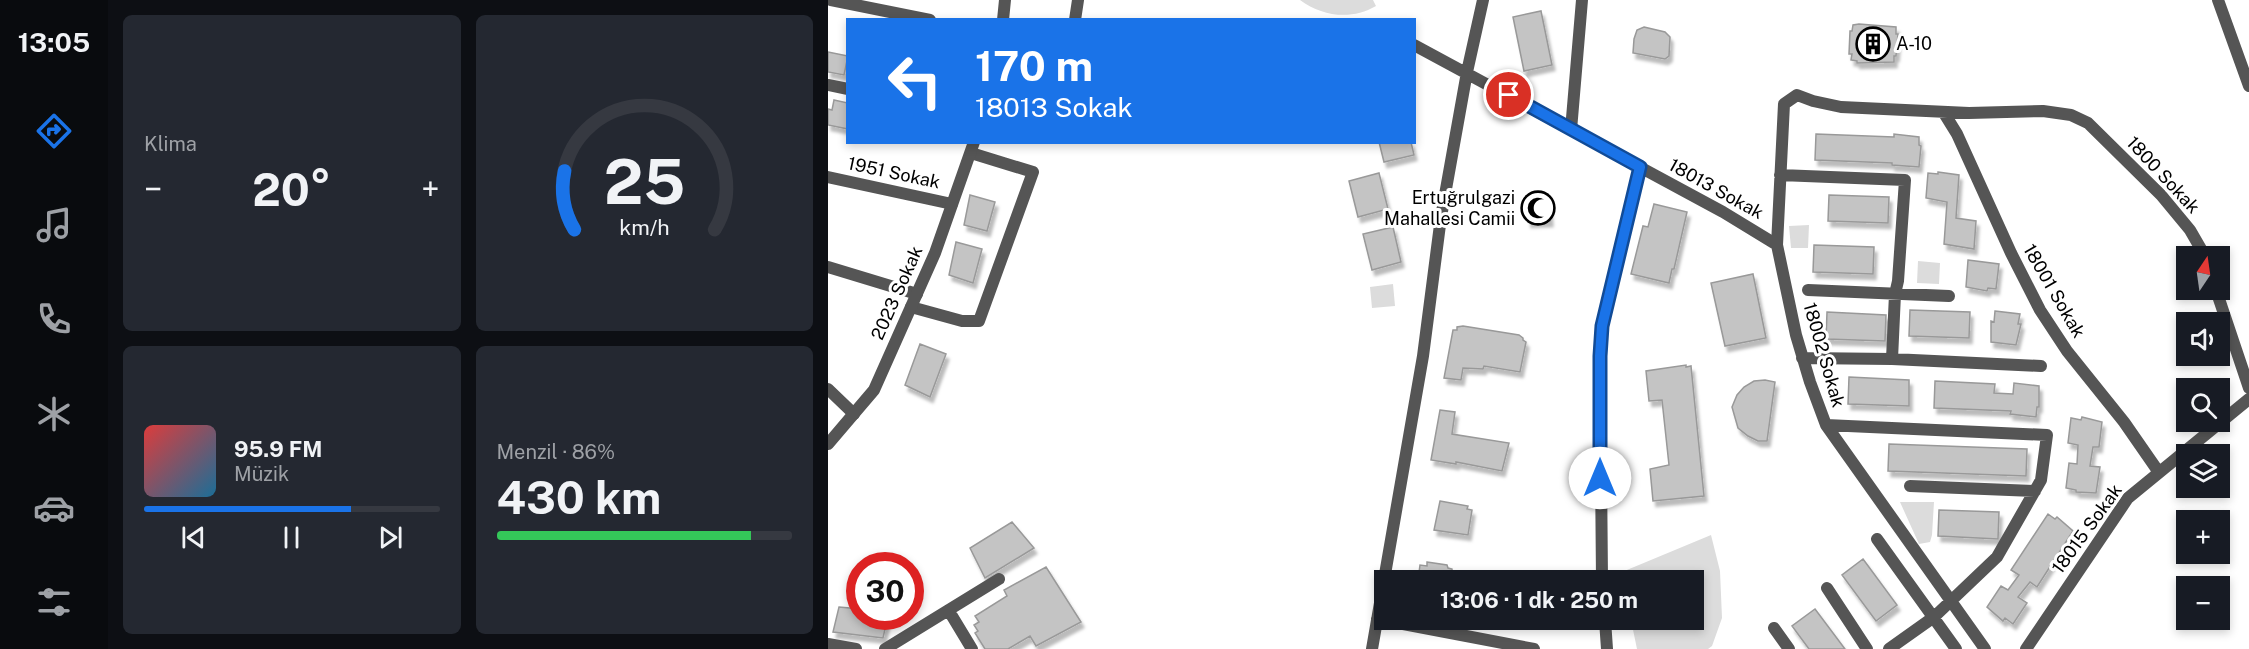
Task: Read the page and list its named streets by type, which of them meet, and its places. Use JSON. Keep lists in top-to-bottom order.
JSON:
{
  "streets": {
    "street": [
      "1951 Sokak",
      "1800 Sokak",
      "18013 Sokak",
      "18001 Sokak",
      "2023 Sokak",
      "18002 Sokak",
      "18015 Sokak"
    ]
  },
  "crossings": [
    ["1951 Sokak", "2023 Sokak"],
    ["1800 Sokak", "18001 Sokak"],
    ["1800 Sokak", "18002 Sokak"],
    ["18013 Sokak", "18002 Sokak"],
    ["18001 Sokak", "18002 Sokak"],
    ["18001 Sokak", "18015 Sokak"]
  ],
  "places": {
    "building": ["A-10"],
    "mosque": ["Ertuğrulgazi Mahallesi Camii"]
  },
  "north": "top",
  "page": {
    "tabs": "13:05",
    "tile": [
      "Klima",
      ["Menzil · 86%", "430 km"]
    ],
    "turn": ["170 m", "18013 Sokak"],
    "heat": ["−", "20°", "+"],
    "map_buttons": ["+", "−"],
    "song": ["95.9 FM", "Müzik"],
    "limit": "30",
    "trip": "13:06 · 1 dk · 250 m",
    "gauge": ["25", "km/h"]
  }
}
